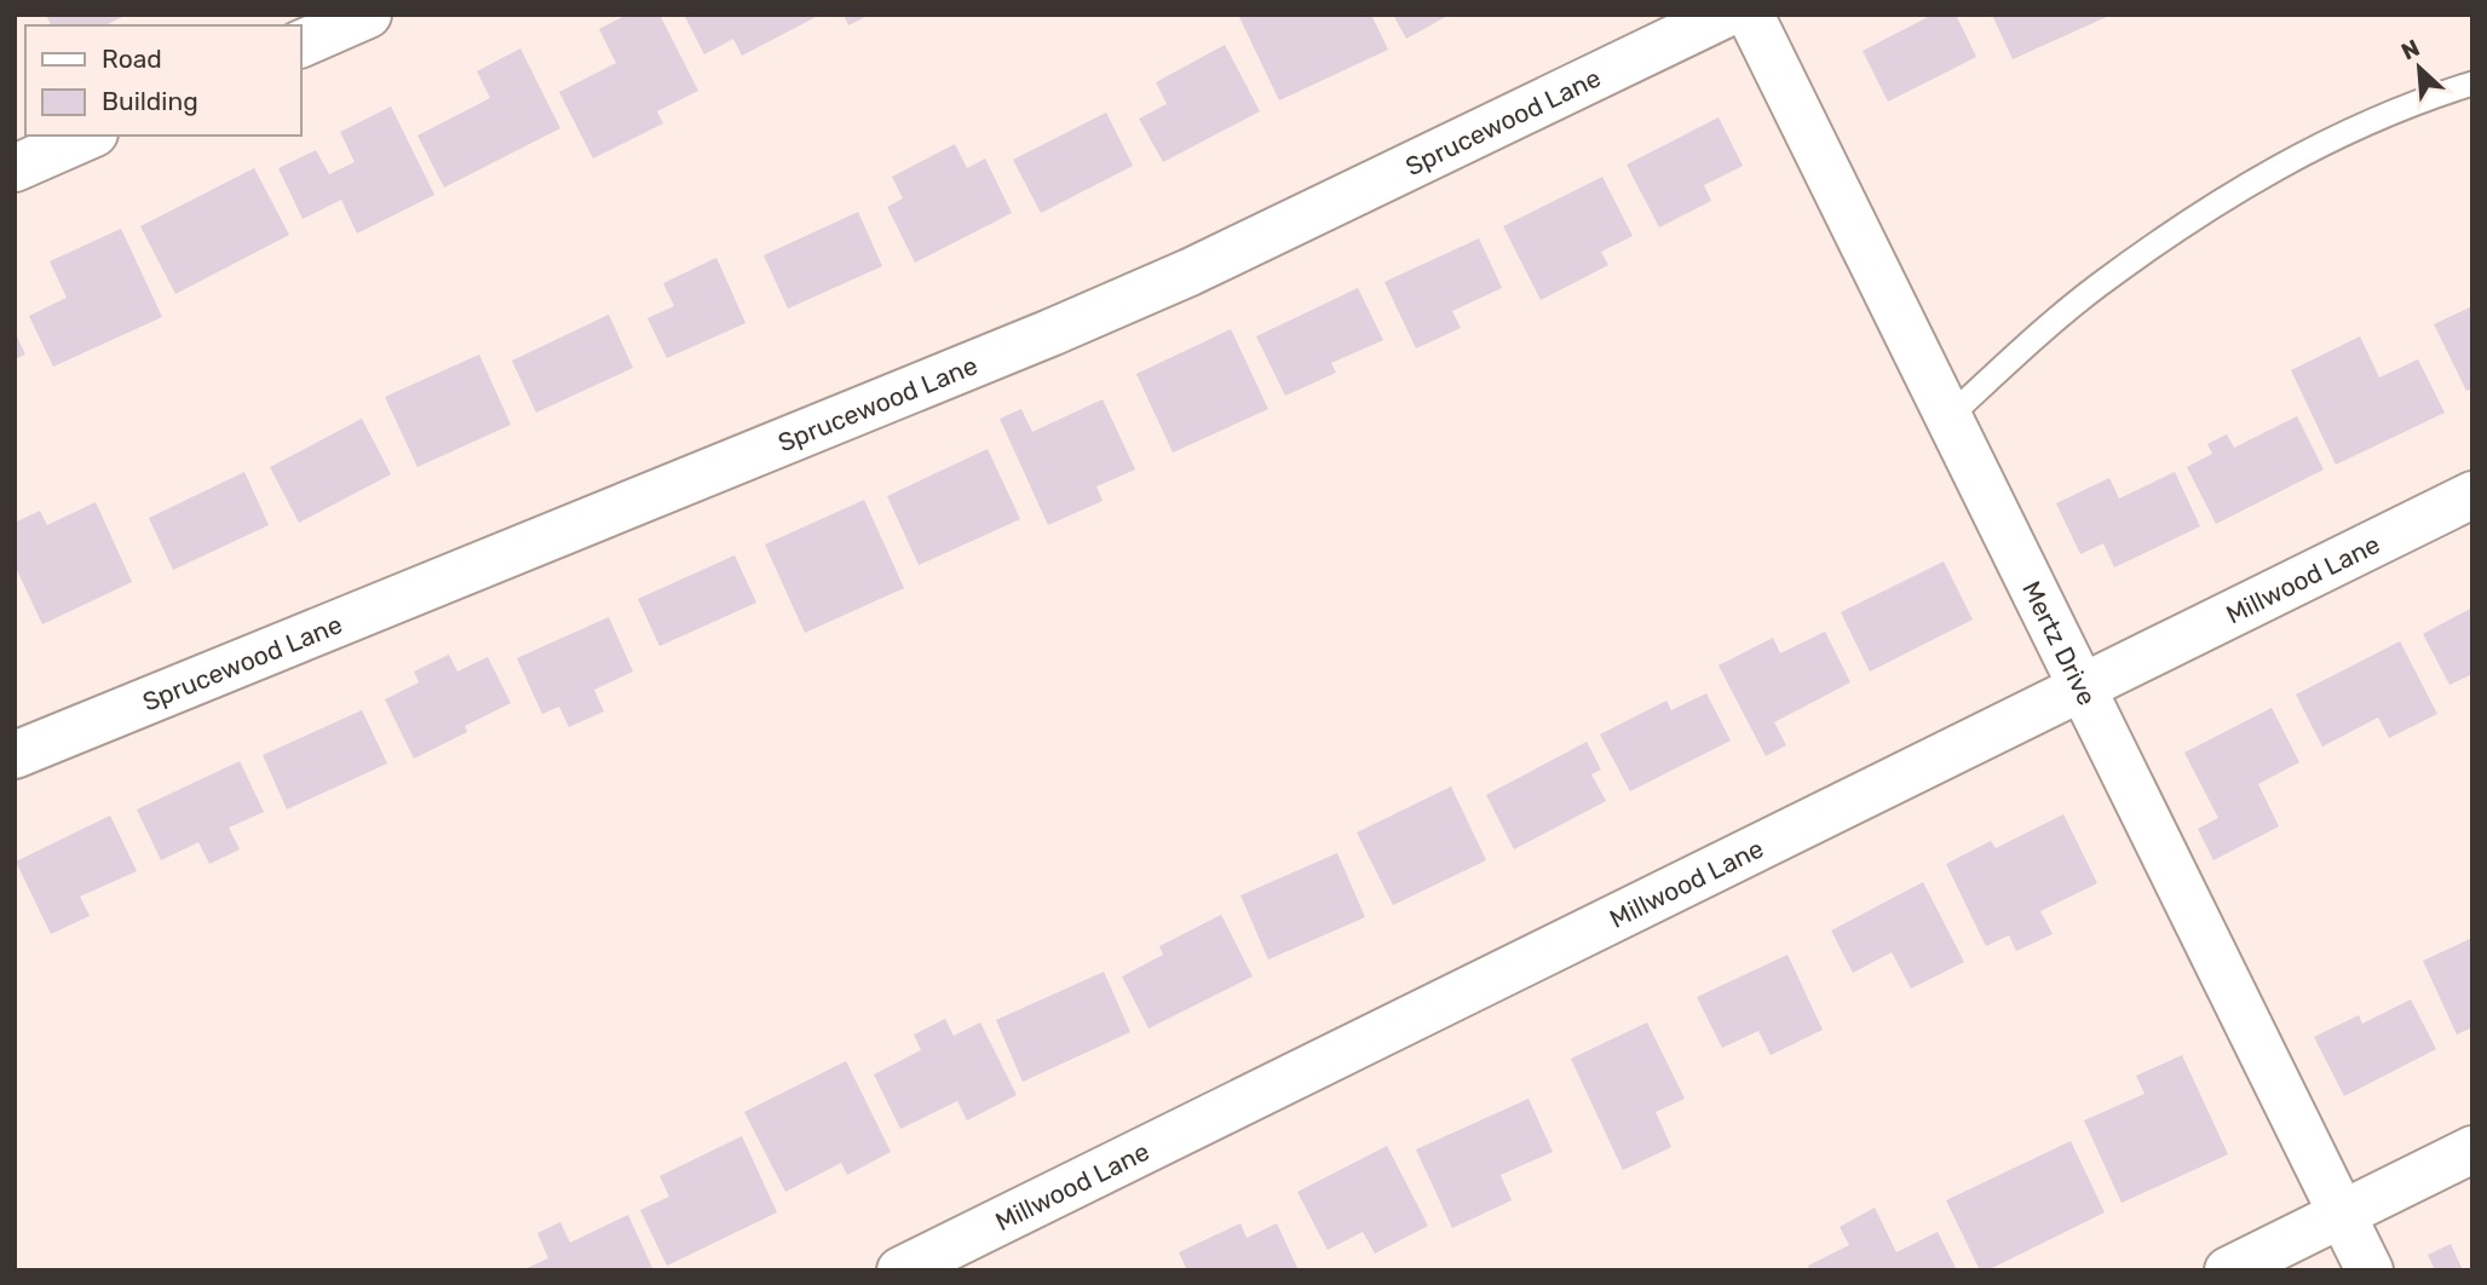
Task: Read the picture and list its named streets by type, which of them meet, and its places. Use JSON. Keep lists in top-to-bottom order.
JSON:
{
  "streets": {
    "street": ["Sprucewood Lane", "Millwood Lane", "Mertz Drive"]
  },
  "crossings": [
    ["Millwood Lane", "Mertz Drive"]
  ],
  "legend": ["Road", "Building"],
  "north": "top left"
}
